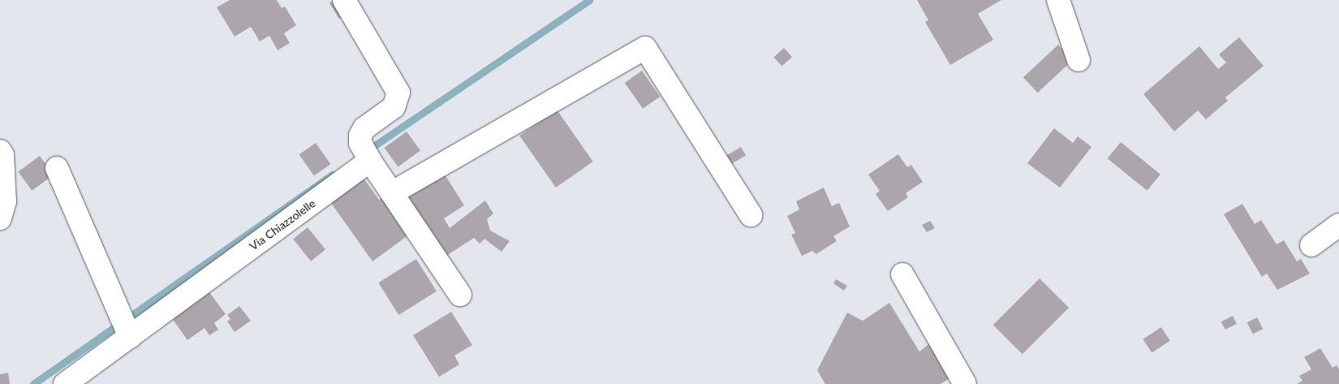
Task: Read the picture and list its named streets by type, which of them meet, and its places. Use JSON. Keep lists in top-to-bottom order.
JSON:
{
  "streets": {
    "street": ["Via Chiazzolelle"]
  }
}
